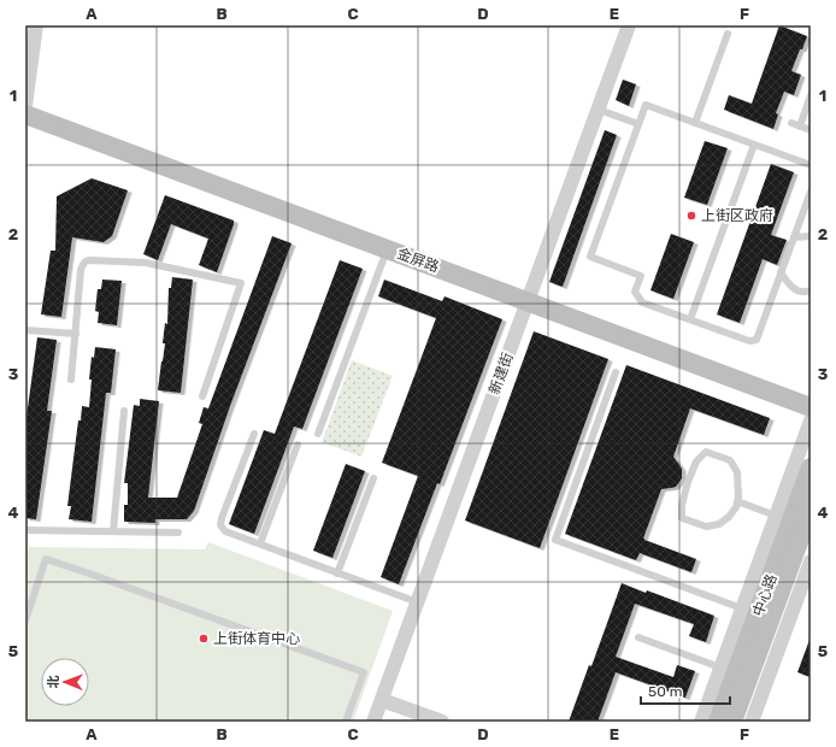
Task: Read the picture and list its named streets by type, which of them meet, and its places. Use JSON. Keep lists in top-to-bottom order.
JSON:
{
  "streets": {
    "street": ["金屏路", "新建街", "中心路"]
  },
  "crossings": [
    ["金屏路", "新建街"]
  ],
  "places": ["上街区政府", "上街体育中心"],
  "scale_bar": "50 m",
  "north": "left",
  "grid": {
    "columns": [
      "A",
      "B",
      "C",
      "D",
      "E",
      "F"
    ],
    "rows": [
      "1",
      "2",
      "3",
      "4",
      "5"
    ]
  }
}
